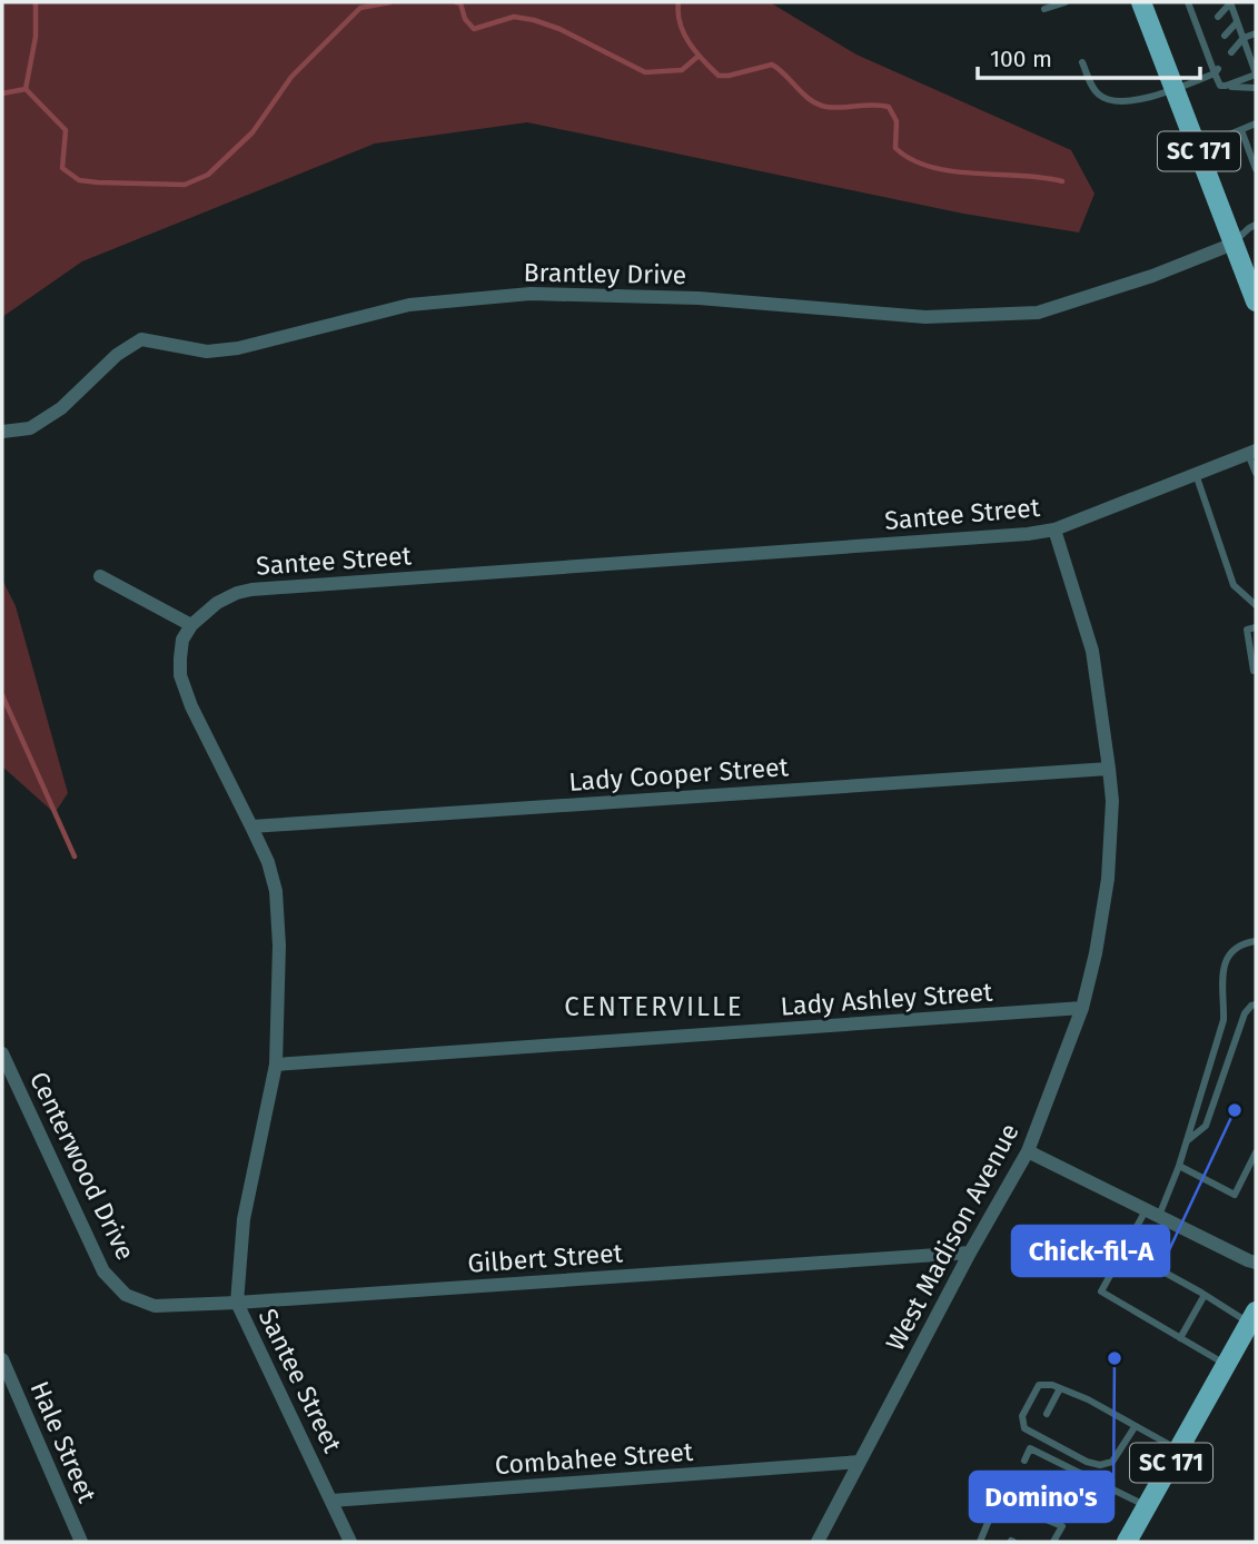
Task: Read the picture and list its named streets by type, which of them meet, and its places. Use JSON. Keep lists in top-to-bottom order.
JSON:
{
  "streets": {
    "main road": ["SC 171"],
    "street": [
      "Brantley Drive",
      "Santee Street",
      "Lady Cooper Street",
      "Lady Ashley Street",
      "Centerwood Drive",
      "West Madison Avenue",
      "Gilbert Street",
      "Hale Street",
      "Combahee Street"
    ]
  },
  "crossings": [
    ["SC 171", "Brantley Drive"],
    ["Santee Street", "Lady Cooper Street"],
    ["Santee Street", "Lady Ashley Street"],
    ["Santee Street", "West Madison Avenue"],
    ["Santee Street", "Gilbert Street"],
    ["Santee Street", "Combahee Street"],
    ["Lady Cooper Street", "West Madison Avenue"],
    ["Lady Ashley Street", "West Madison Avenue"],
    ["Centerwood Drive", "Gilbert Street"],
    ["West Madison Avenue", "Gilbert Street"],
    ["West Madison Avenue", "Combahee Street"]
  ],
  "districts": ["CENTERVILLE"],
  "places": ["Chick-fil-A", "Domino's"],
  "scale_bar": "100 m"
}
